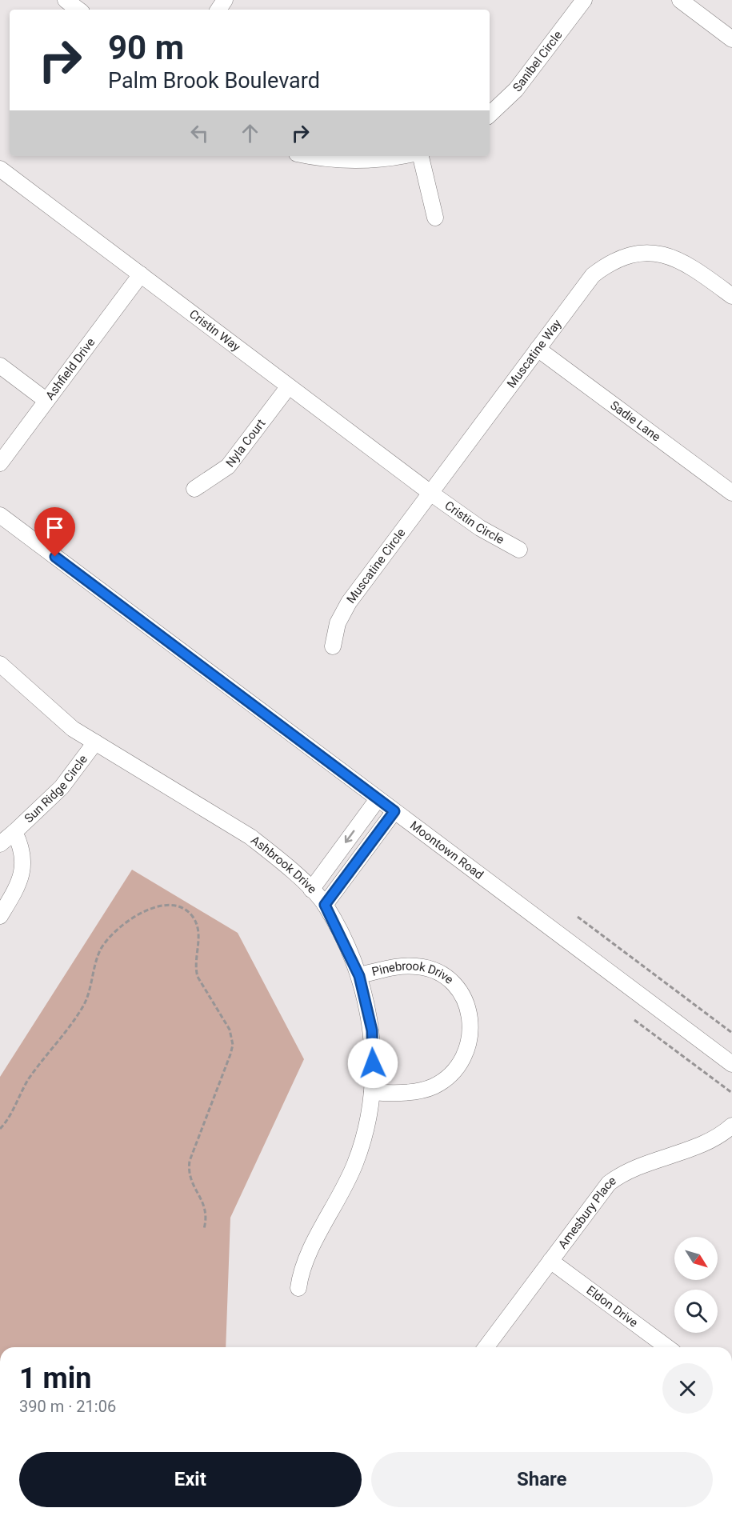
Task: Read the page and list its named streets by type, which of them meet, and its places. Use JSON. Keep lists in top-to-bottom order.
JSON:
{
  "streets": {
    "street": [
      "Sanibel Circle",
      "Cristin Way",
      "Muscatine Way",
      "Ashfield Drive",
      "Sadie Lane",
      "Nyla Court",
      "Cristin Circle",
      "Muscatine Circle",
      "Sun Ridge Circle",
      "Moontown Road",
      "Ashbrook Drive",
      "Pinebrook Drive",
      "Amesbury Place",
      "Eldon Drive"
    ]
  },
  "crossings": [
    ["Cristin Way", "Muscatine Way"],
    ["Cristin Way", "Ashfield Drive"],
    ["Cristin Way", "Nyla Court"],
    ["Cristin Way", "Cristin Circle"],
    ["Cristin Way", "Muscatine Circle"],
    ["Muscatine Way", "Sadie Lane"],
    ["Muscatine Way", "Cristin Circle"],
    ["Muscatine Way", "Muscatine Circle"],
    ["Cristin Circle", "Muscatine Circle"],
    ["Sun Ridge Circle", "Ashbrook Drive"],
    ["Ashbrook Drive", "Pinebrook Drive"],
    ["Amesbury Place", "Eldon Drive"]
  ],
  "north": "bottom right",
  "page": {
    "turn": ["90 m", "Palm Brook Boulevard"],
    "heading": ["1 min", "390 m · 21:06"],
    "buttons": ["Exit", "Share"]
  }
}
